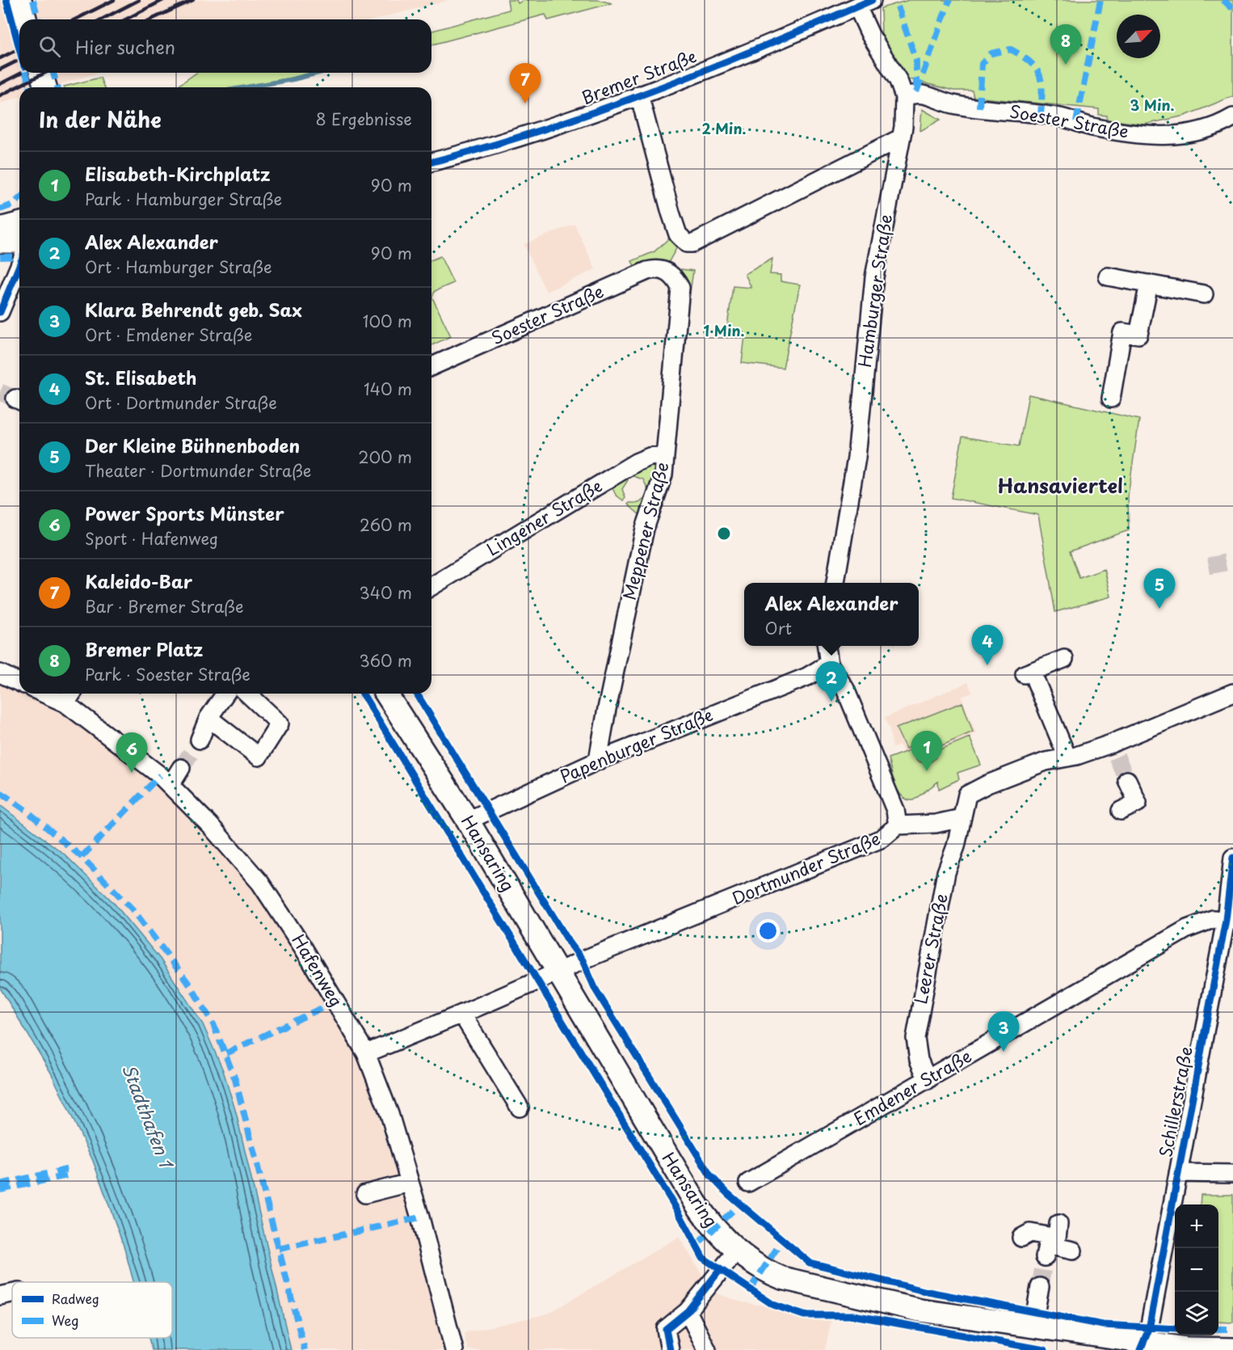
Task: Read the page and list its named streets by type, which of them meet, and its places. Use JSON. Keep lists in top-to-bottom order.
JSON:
{
  "streets": {
    "main road": ["Hansaring"],
    "street": [
      "Bremer Straße",
      "Soester Straße",
      "Hamburger Straße",
      "Lingener Straße",
      "Meppener Straße",
      "Papenburger Straße",
      "Dortmunder Straße",
      "Leerer Straße",
      "Hafenweg",
      "Emdener Straße",
      "Schillerstraße"
    ]
  },
  "crossings": [
    ["Bremer Straße", "Hamburger Straße"],
    ["Soester Straße", "Hamburger Straße"],
    ["Soester Straße", "Meppener Straße"],
    ["Lingener Straße", "Meppener Straße"],
    ["Meppener Straße", "Papenburger Straße"],
    ["Papenburger Straße", "Hansaring"],
    ["Hansaring", "Dortmunder Straße"],
    ["Hansaring", "Schillerstraße"],
    ["Dortmunder Straße", "Leerer Straße"],
    ["Dortmunder Straße", "Hafenweg"],
    ["Leerer Straße", "Emdener Straße"],
    ["Emdener Straße", "Schillerstraße"]
  ],
  "districts": ["Hansaviertel"],
  "water": ["Stadthafen 1"],
  "legend": ["Radweg", "Weg"],
  "north": "top right",
  "page": {
    "search": "Hier suchen",
    "pins": [
      "8",
      "7",
      "5",
      "4",
      "2",
      "1",
      "6",
      "3"
    ],
    "heading": ["In der Nähe", "8 Ergebnisse"],
    "list": [
      {
        "mark": "1",
        "name": "Elisabeth-Kirchplatz",
        "note": "Park · Hamburger Straße",
        "value": "90 m"
      },
      {
        "mark": "2",
        "name": "Alex Alexander",
        "note": "Ort · Hamburger Straße",
        "value": "90 m"
      },
      {
        "mark": "3",
        "name": "Klara Behrendt geb. Sax",
        "note": "Ort · Emdener Straße",
        "value": "100 m"
      },
      {
        "mark": "4",
        "name": "St. Elisabeth",
        "note": "Ort · Dortmunder Straße",
        "value": "140 m"
      },
      {
        "mark": "5",
        "name": "Der Kleine Bühnenboden",
        "note": "Theater · Dortmunder Straße",
        "value": "200 m"
      },
      {
        "mark": "6",
        "name": "Power Sports Münster",
        "note": "Sport · Hafenweg",
        "value": "260 m"
      },
      {
        "mark": "7",
        "name": "Kaleido-Bar",
        "note": "Bar · Bremer Straße",
        "value": "340 m"
      },
      {
        "mark": "8",
        "name": "Bremer Platz",
        "note": "Park · Soester Straße",
        "value": "360 m"
      }
    ],
    "popup": ["Alex Alexander", "Ort"],
    "map_buttons": ["+", "−"]
  },
  "rings": ["3 Min.", "2 Min.", "1 Min."]
}
